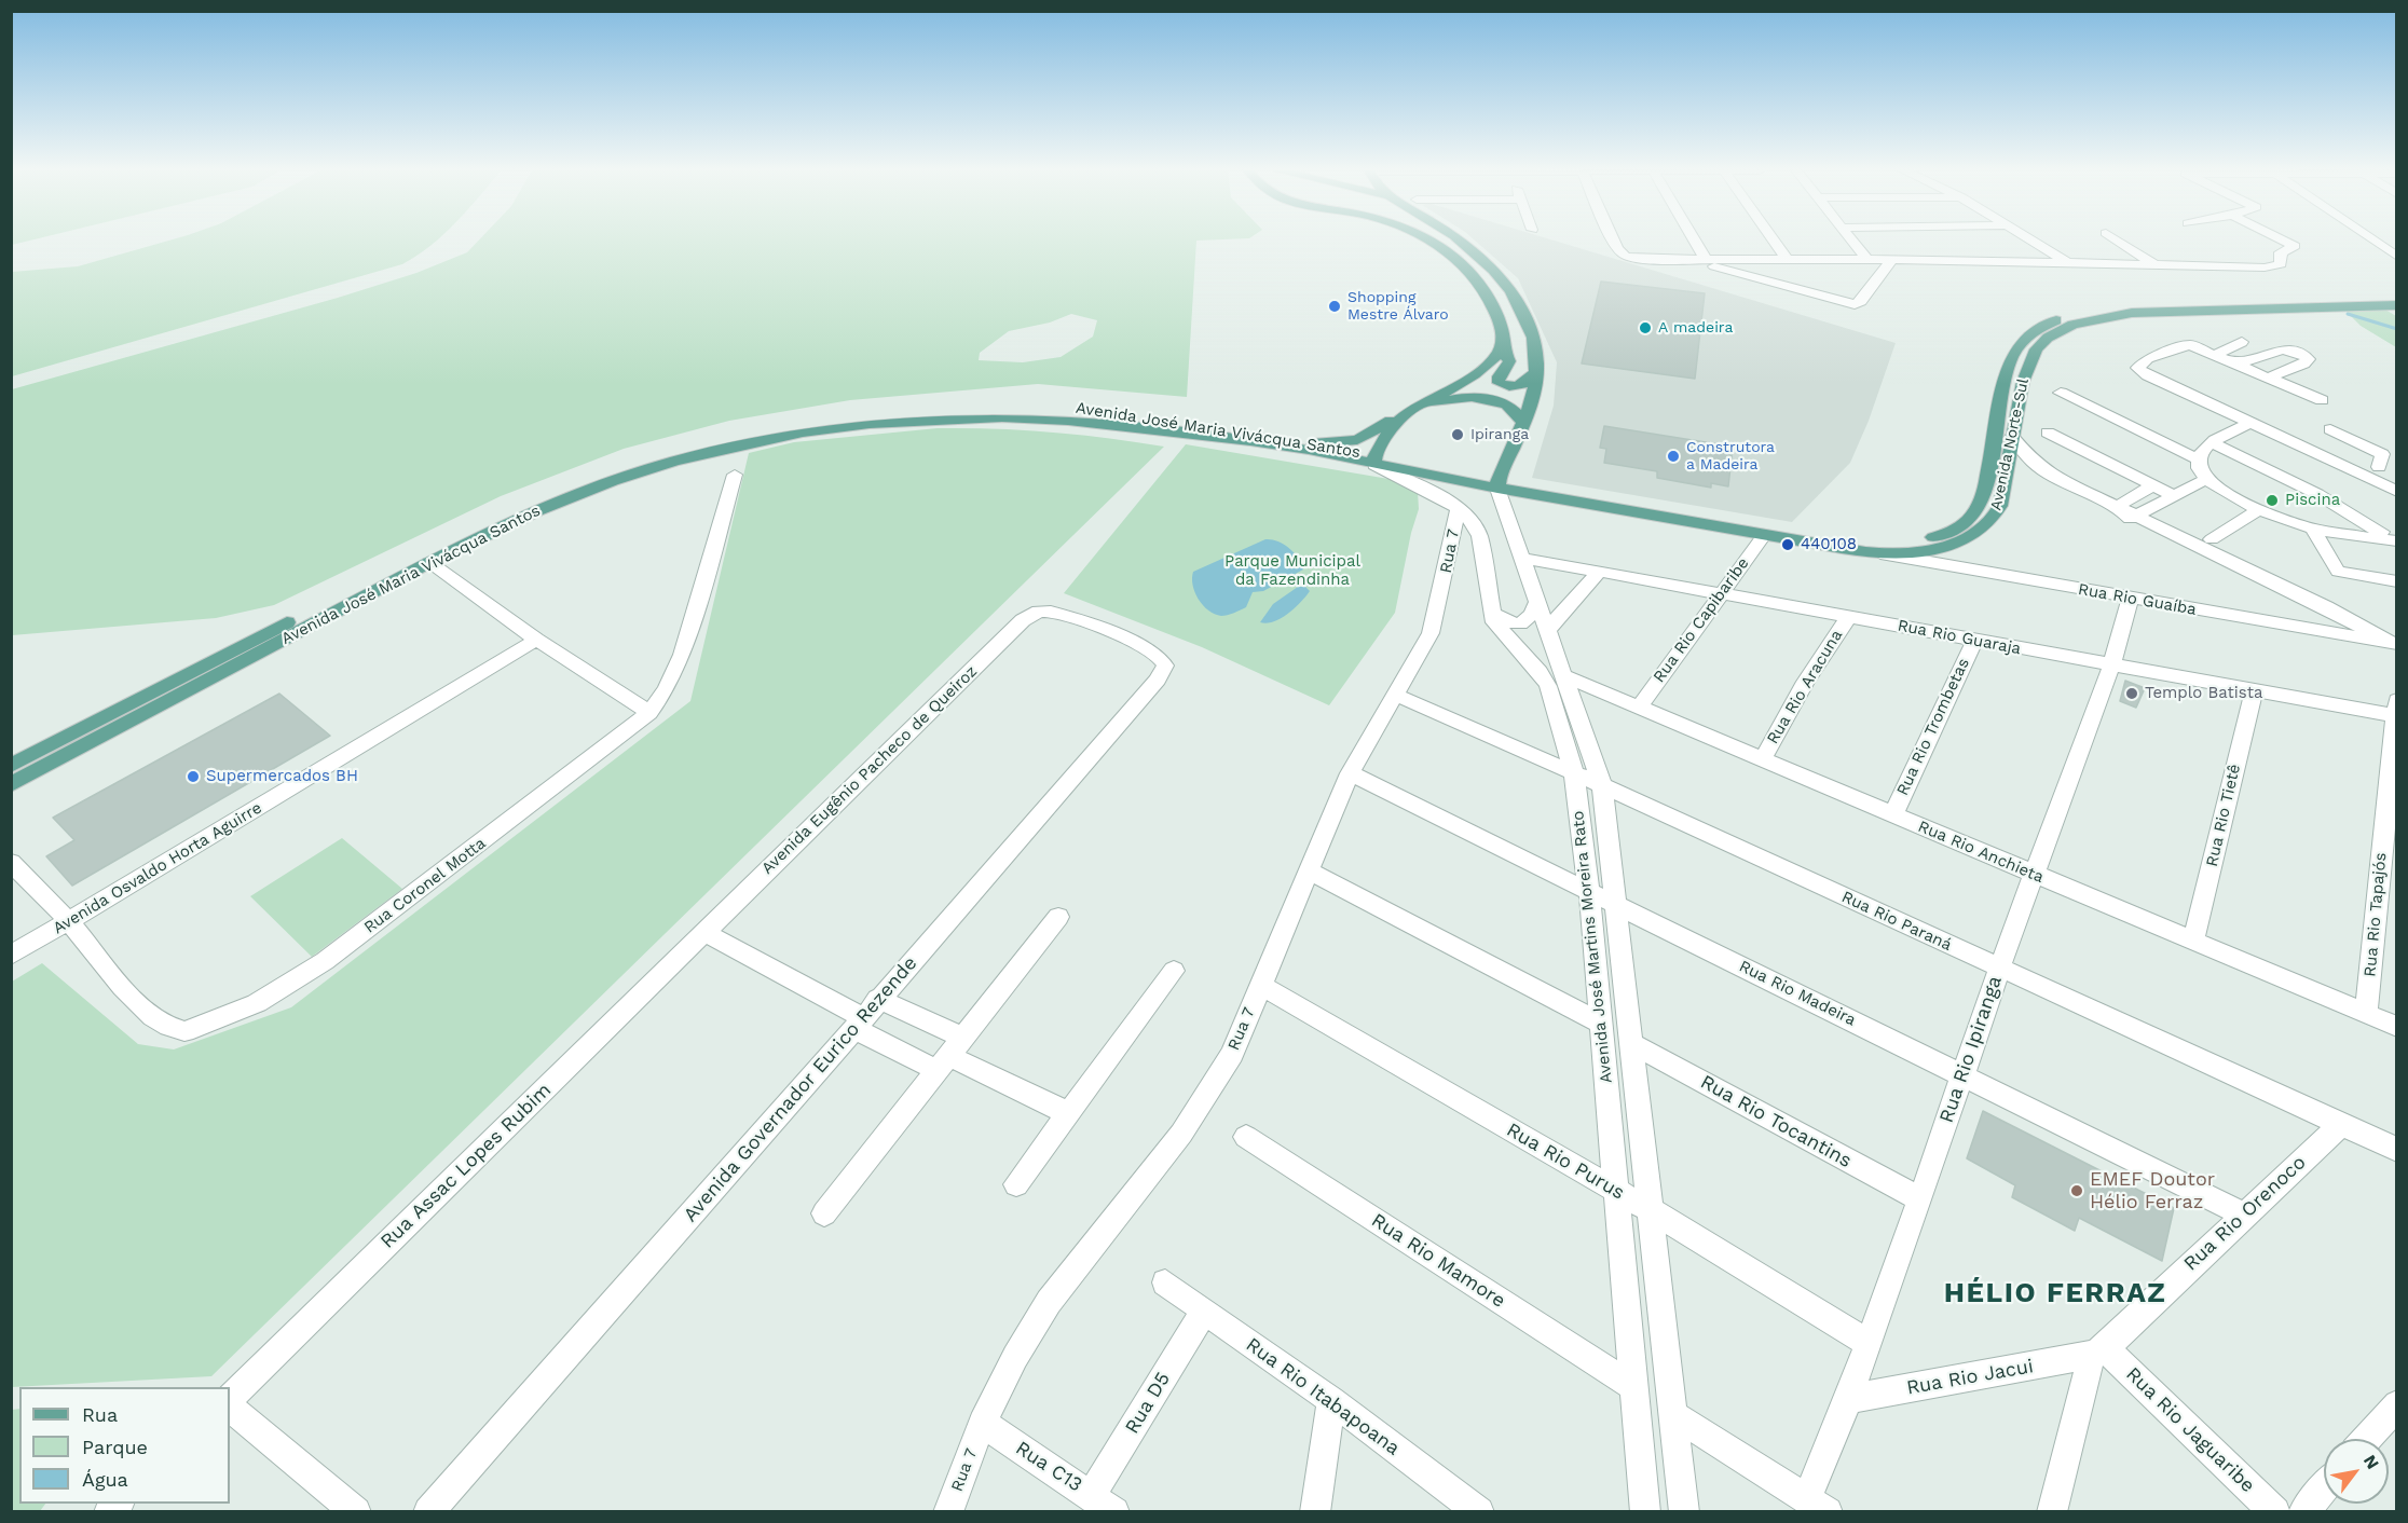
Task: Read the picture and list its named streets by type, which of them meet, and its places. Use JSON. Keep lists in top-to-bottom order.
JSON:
{
  "streets": {
    "main road": ["Avenida José Maria Vivácqua Santos", "Avenida Norte-Sul"],
    "street": [
      "Rua 7",
      "Rua Rio Guaíba",
      "Rua Rio Capibaribe",
      "Rua Rio Guaraja",
      "Rua Rio Aracuna",
      "Rua Rio Trombetas",
      "Avenida Eugênio Pacheco de Queiroz",
      "Rua Rio Tietê",
      "Rua Rio Anchieta",
      "Avenida Osvaldo Horta Aguirre",
      "Rua Coronel Motta",
      "Rua Rio Tapajós",
      "Rua Rio Paraná",
      "Avenida José Martins Moreira Rato",
      "Rua Rio Madeira",
      "Rua Rio Ipiranga",
      "Avenida Governador Eurico Rezende",
      "Rua Rio Tocantins",
      "Rua Rio Purus",
      "Rua Assac Lopes Rubim",
      "Rua Rio Orenoco",
      "Rua Rio Mamore",
      "Rua Rio Jacui",
      "Rua Rio Itabapoana",
      "Rua D5",
      "Rua Rio Jaguaribe",
      "Rua C13"
    ]
  },
  "crossings": [
    ["Avenida José Maria Vivácqua Santos", "Avenida Norte-Sul"],
    ["Avenida José Maria Vivácqua Santos", "Avenida José Martins Moreira Rato"],
    ["Avenida Norte-Sul", "Rua Rio Guaíba"],
    ["Avenida Norte-Sul", "Rua Rio Capibaribe"],
    ["Avenida Norte-Sul", "Avenida José Martins Moreira Rato"],
    ["Rua 7", "Rua Rio Paraná"],
    ["Rua 7", "Avenida José Martins Moreira Rato"],
    ["Rua 7", "Rua Rio Madeira"],
    ["Rua 7", "Rua Rio Purus"],
    ["Rua 7", "Rua C13"],
    ["Rua Rio Guaíba", "Rua Rio Ipiranga"],
    ["Rua Rio Capibaribe", "Rua Rio Guaraja"],
    ["Rua Rio Capibaribe", "Rua Rio Anchieta"],
    ["Rua Rio Guaraja", "Rua Rio Aracuna"],
    ["Rua Rio Guaraja", "Rua Rio Trombetas"],
    ["Rua Rio Guaraja", "Rua Rio Tietê"],
    ["Rua Rio Guaraja", "Rua Rio Tapajós"],
    ["Rua Rio Guaraja", "Avenida José Martins Moreira Rato"],
    ["Rua Rio Guaraja", "Rua Rio Ipiranga"],
    ["Rua Rio Aracuna", "Rua Rio Anchieta"],
    ["Rua Rio Trombetas", "Rua Rio Anchieta"],
    ["Avenida Eugênio Pacheco de Queiroz", "Avenida Governador Eurico Rezende"],
    ["Avenida Eugênio Pacheco de Queiroz", "Rua Assac Lopes Rubim"],
    ["Rua Rio Tietê", "Rua Rio Anchieta"],
    ["Rua Rio Anchieta", "Rua Rio Tapajós"],
    ["Rua Rio Anchieta", "Avenida José Martins Moreira Rato"],
    ["Rua Rio Anchieta", "Rua Rio Ipiranga"],
    ["Avenida Osvaldo Horta Aguirre", "Rua Coronel Motta"],
    ["Rua Rio Paraná", "Avenida José Martins Moreira Rato"],
    ["Rua Rio Paraná", "Rua Rio Ipiranga"],
    ["Rua Rio Paraná", "Rua Rio Orenoco"],
    ["Avenida José Martins Moreira Rato", "Rua Rio Madeira"],
    ["Avenida José Martins Moreira Rato", "Rua Rio Tocantins"],
    ["Avenida José Martins Moreira Rato", "Rua Rio Purus"],
    ["Avenida José Martins Moreira Rato", "Rua Rio Mamore"],
    ["Rua Rio Madeira", "Rua Rio Ipiranga"],
    ["Rua Rio Madeira", "Rua Rio Orenoco"],
    ["Rua Rio Ipiranga", "Rua Rio Tocantins"],
    ["Rua Rio Ipiranga", "Rua Rio Purus"],
    ["Rua Rio Ipiranga", "Rua Rio Jacui"],
    ["Rua Rio Orenoco", "Rua Rio Jacui"],
    ["Rua Rio Orenoco", "Rua Rio Jaguaribe"],
    ["Rua Rio Jacui", "Rua Rio Jaguaribe"],
    ["Rua Rio Itabapoana", "Rua D5"],
    ["Rua D5", "Rua C13"]
  ],
  "districts": ["HÉLIO FERRAZ"],
  "parks": ["Parque Municipal da Fazendinha"],
  "places": [
    "Shopping Mestre Álvaro",
    "A madeira",
    "Ipiranga",
    "Construtora a Madeira",
    "Piscina",
    "440108",
    "Templo Batista",
    "Supermercados BH",
    "EMEF Doutor Hélio Ferraz"
  ],
  "legend": ["Rua", "Parque", "Água"],
  "north": "top right"
}
